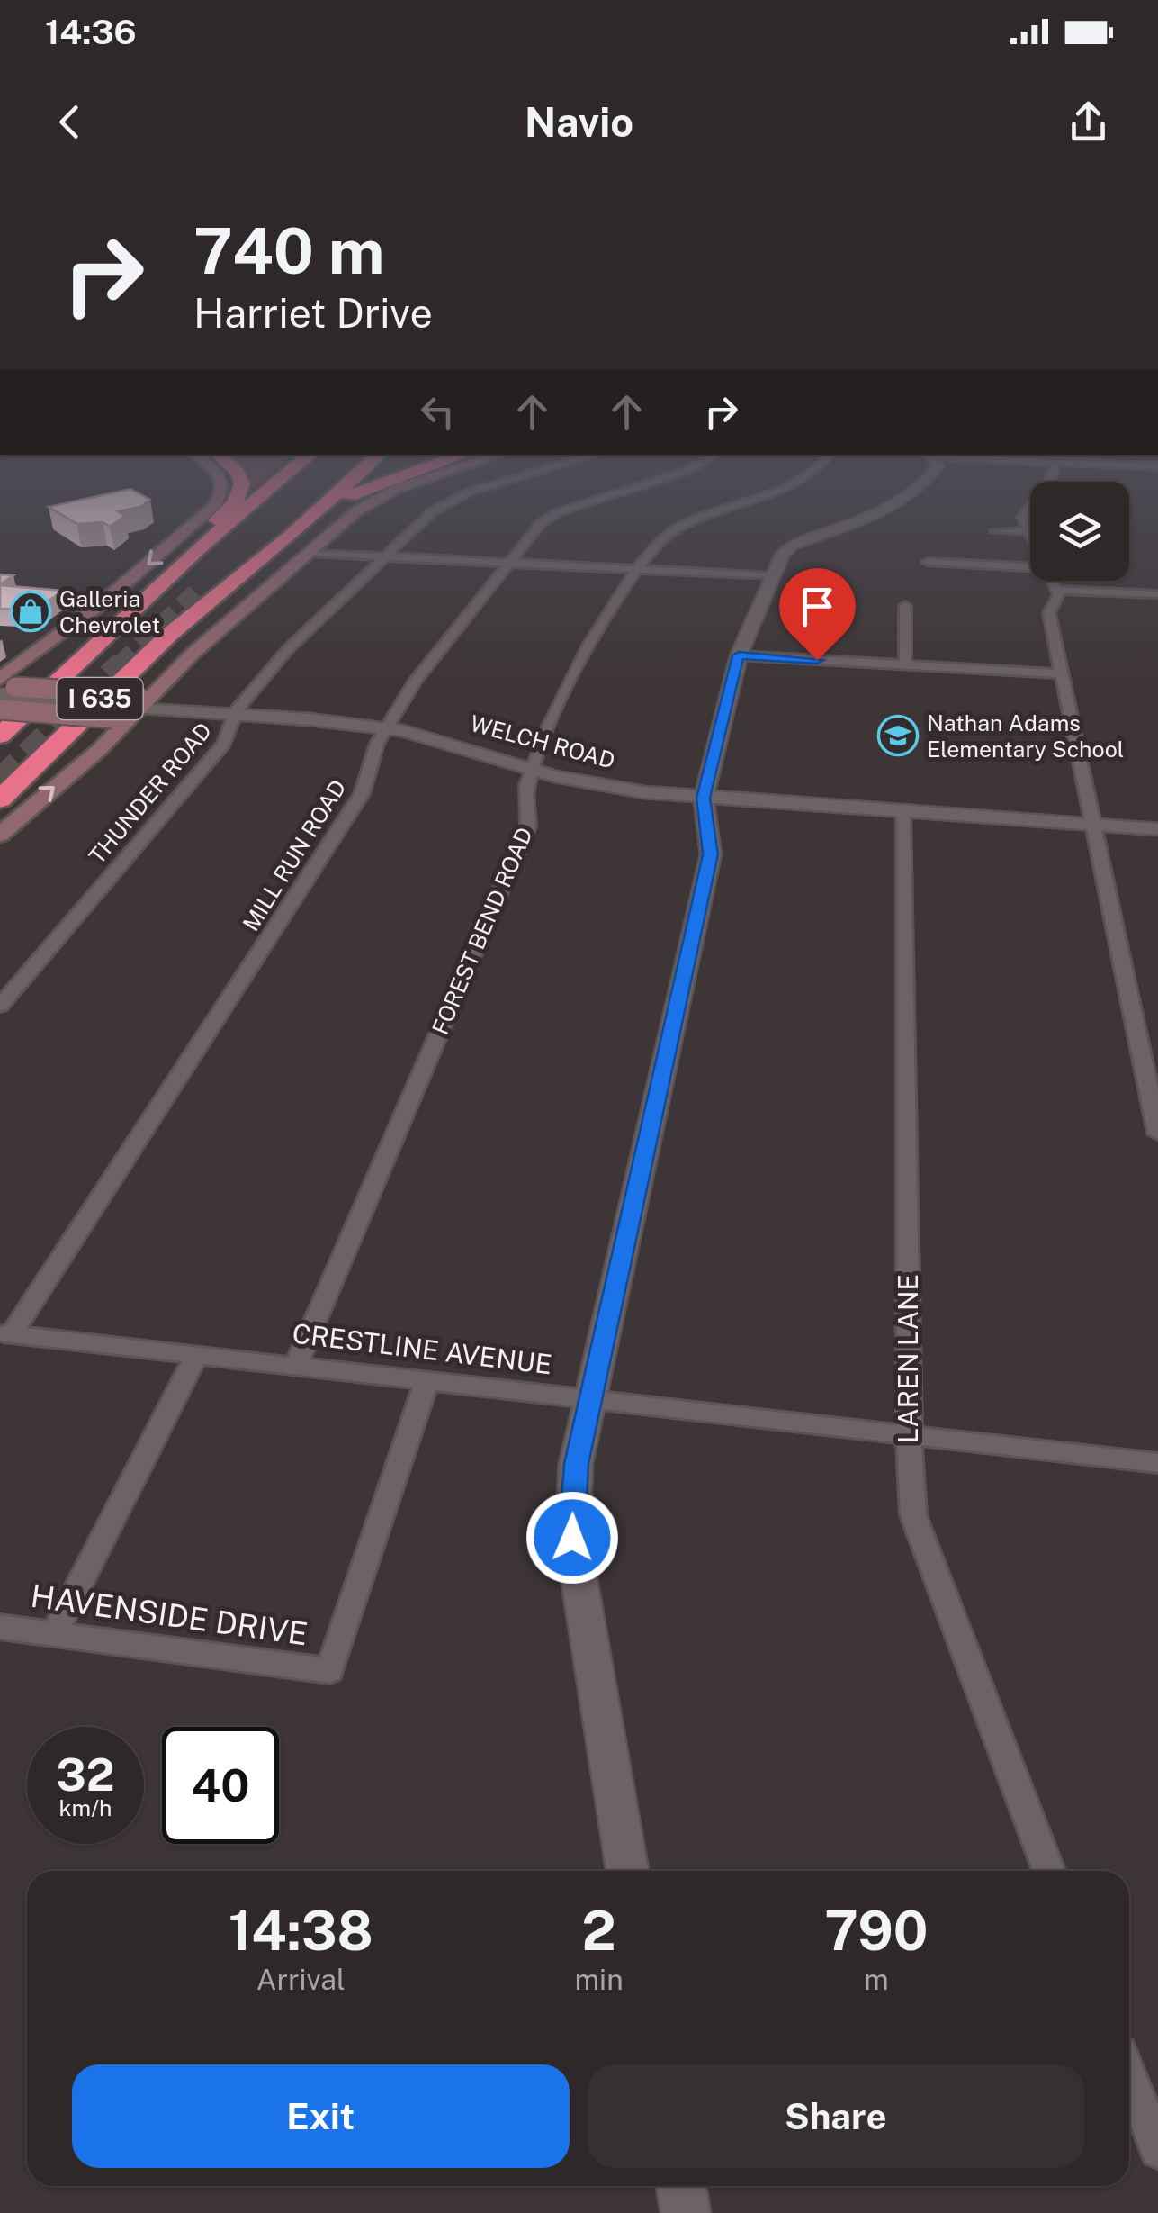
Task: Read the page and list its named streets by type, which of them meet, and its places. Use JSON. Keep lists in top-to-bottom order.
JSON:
{
  "streets": {
    "highway": ["I 635"],
    "street": [
      "WELCH ROAD",
      "THUNDER ROAD",
      "MILL RUN ROAD",
      "FOREST BEND ROAD",
      "CRESTLINE AVENUE",
      "LAREN LANE",
      "HAVENSIDE DRIVE"
    ]
  },
  "crossings": [
    ["WELCH ROAD", "THUNDER ROAD"],
    ["WELCH ROAD", "MILL RUN ROAD"],
    ["WELCH ROAD", "FOREST BEND ROAD"],
    ["WELCH ROAD", "LAREN LANE"],
    ["MILL RUN ROAD", "CRESTLINE AVENUE"],
    ["FOREST BEND ROAD", "CRESTLINE AVENUE"],
    ["CRESTLINE AVENUE", "LAREN LANE"],
    ["CRESTLINE AVENUE", "HAVENSIDE DRIVE"]
  ],
  "places": {
    "shop": ["Galleria Chevrolet"],
    "school or university": ["Nathan Adams Elementary School"]
  },
  "page": {
    "status": "14:36",
    "header": "Navio",
    "turn": ["740 m", "Harriet Drive"],
    "speed": "32 km/h",
    "limit": "40",
    "eta": [
      "14:38",
      "Arrival",
      "2",
      "min",
      "790",
      "m"
    ],
    "buttons": ["Exit", "Share"]
  }
}
